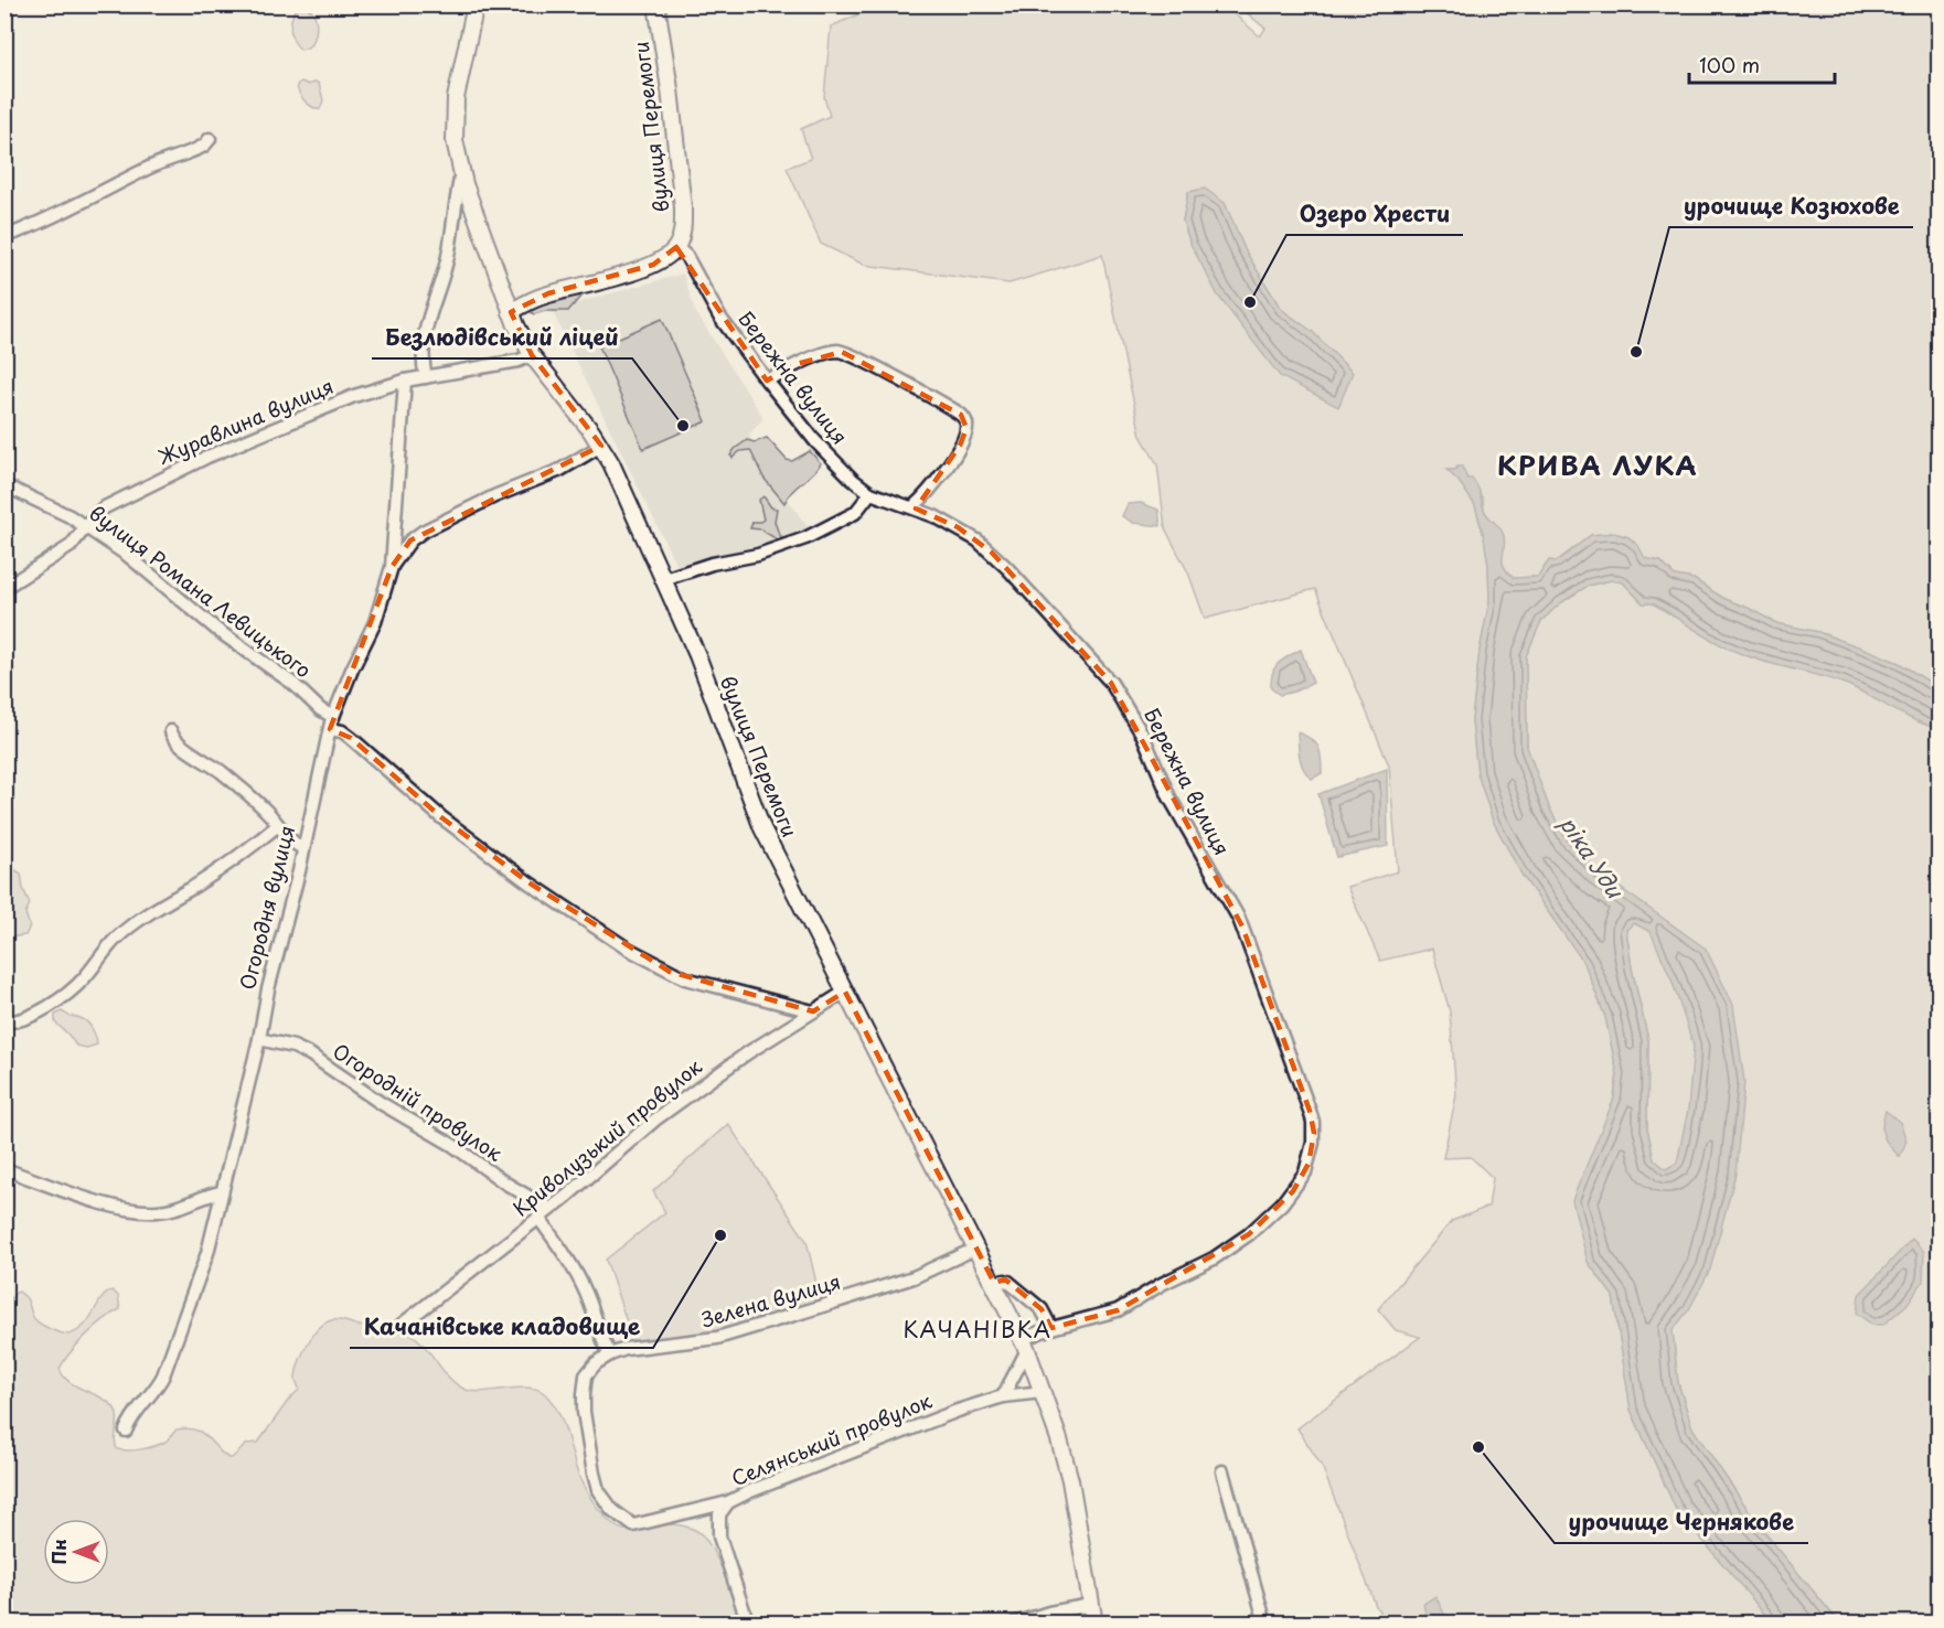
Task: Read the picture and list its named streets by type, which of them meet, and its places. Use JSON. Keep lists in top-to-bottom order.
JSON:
{
  "streets": {
    "street": [
      "вулиця Перемоги",
      "Бережна вулиця",
      "Журавлина вулиця",
      "вулиця Романа Левицького",
      "Огородня вулиця",
      "Огородній провулок",
      "Криволузький провулок",
      "Зелена вулиця",
      "Селянський провулок"
    ]
  },
  "crossings": [
    ["вулиця Перемоги", "Бережна вулиця"],
    ["вулиця Перемоги", "Журавлина вулиця"],
    ["вулиця Перемоги", "Криволузький провулок"],
    ["вулиця Перемоги", "Зелена вулиця"],
    ["вулиця Перемоги", "Селянський провулок"],
    ["Журавлина вулиця", "вулиця Романа Левицького"],
    ["Журавлина вулиця", "Огородня вулиця"],
    ["вулиця Романа Левицького", "Огородня вулиця"],
    ["вулиця Романа Левицького", "Криволузький провулок"],
    ["Огородня вулиця", "Огородній провулок"],
    ["Огородній провулок", "Криволузький провулок"],
    ["Зелена вулиця", "Селянський провулок"]
  ],
  "districts": ["КРИВА ЛУКА", "КАЧАНІВКА"],
  "water": ["ріка Уди"],
  "places": [
    "Озеро Хрести",
    "урочище Козюхове",
    "Безлюдівський ліцей",
    "Качанівське кладовище",
    "урочище Чернякове"
  ],
  "scale_bar": "100 m",
  "north": "left"
}
